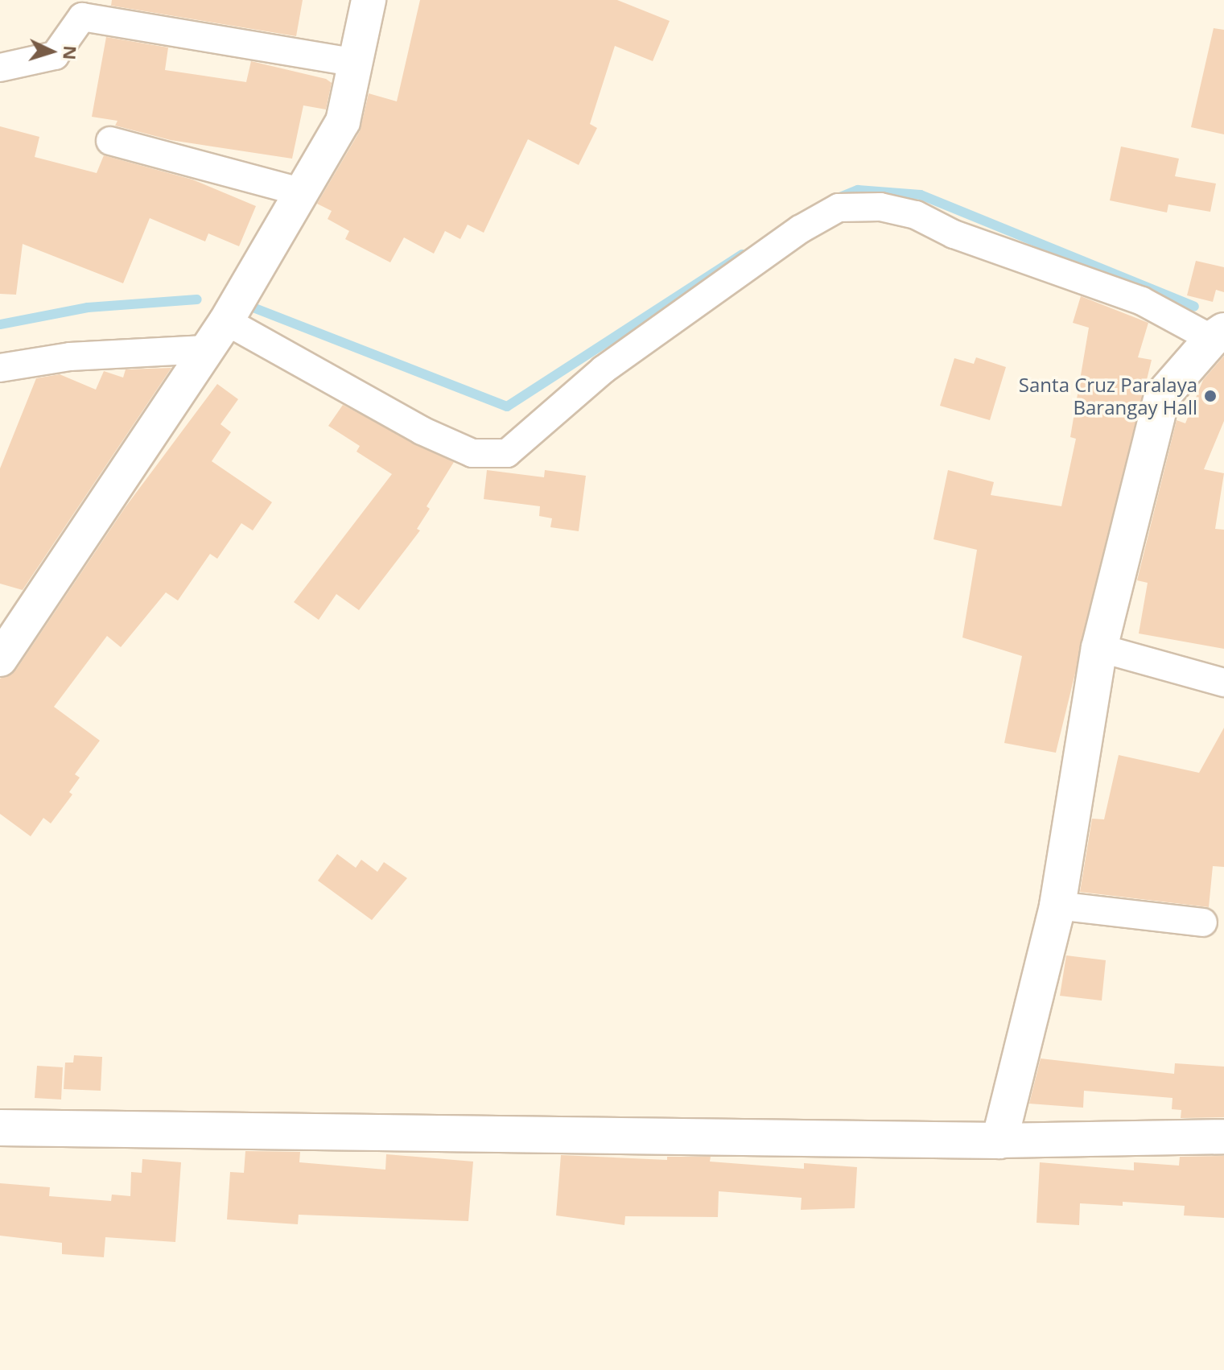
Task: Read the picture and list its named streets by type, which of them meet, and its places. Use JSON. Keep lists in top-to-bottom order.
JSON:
{
  "places": ["Santa Cruz Paralaya Barangay Hall"],
  "north": "right"
}
